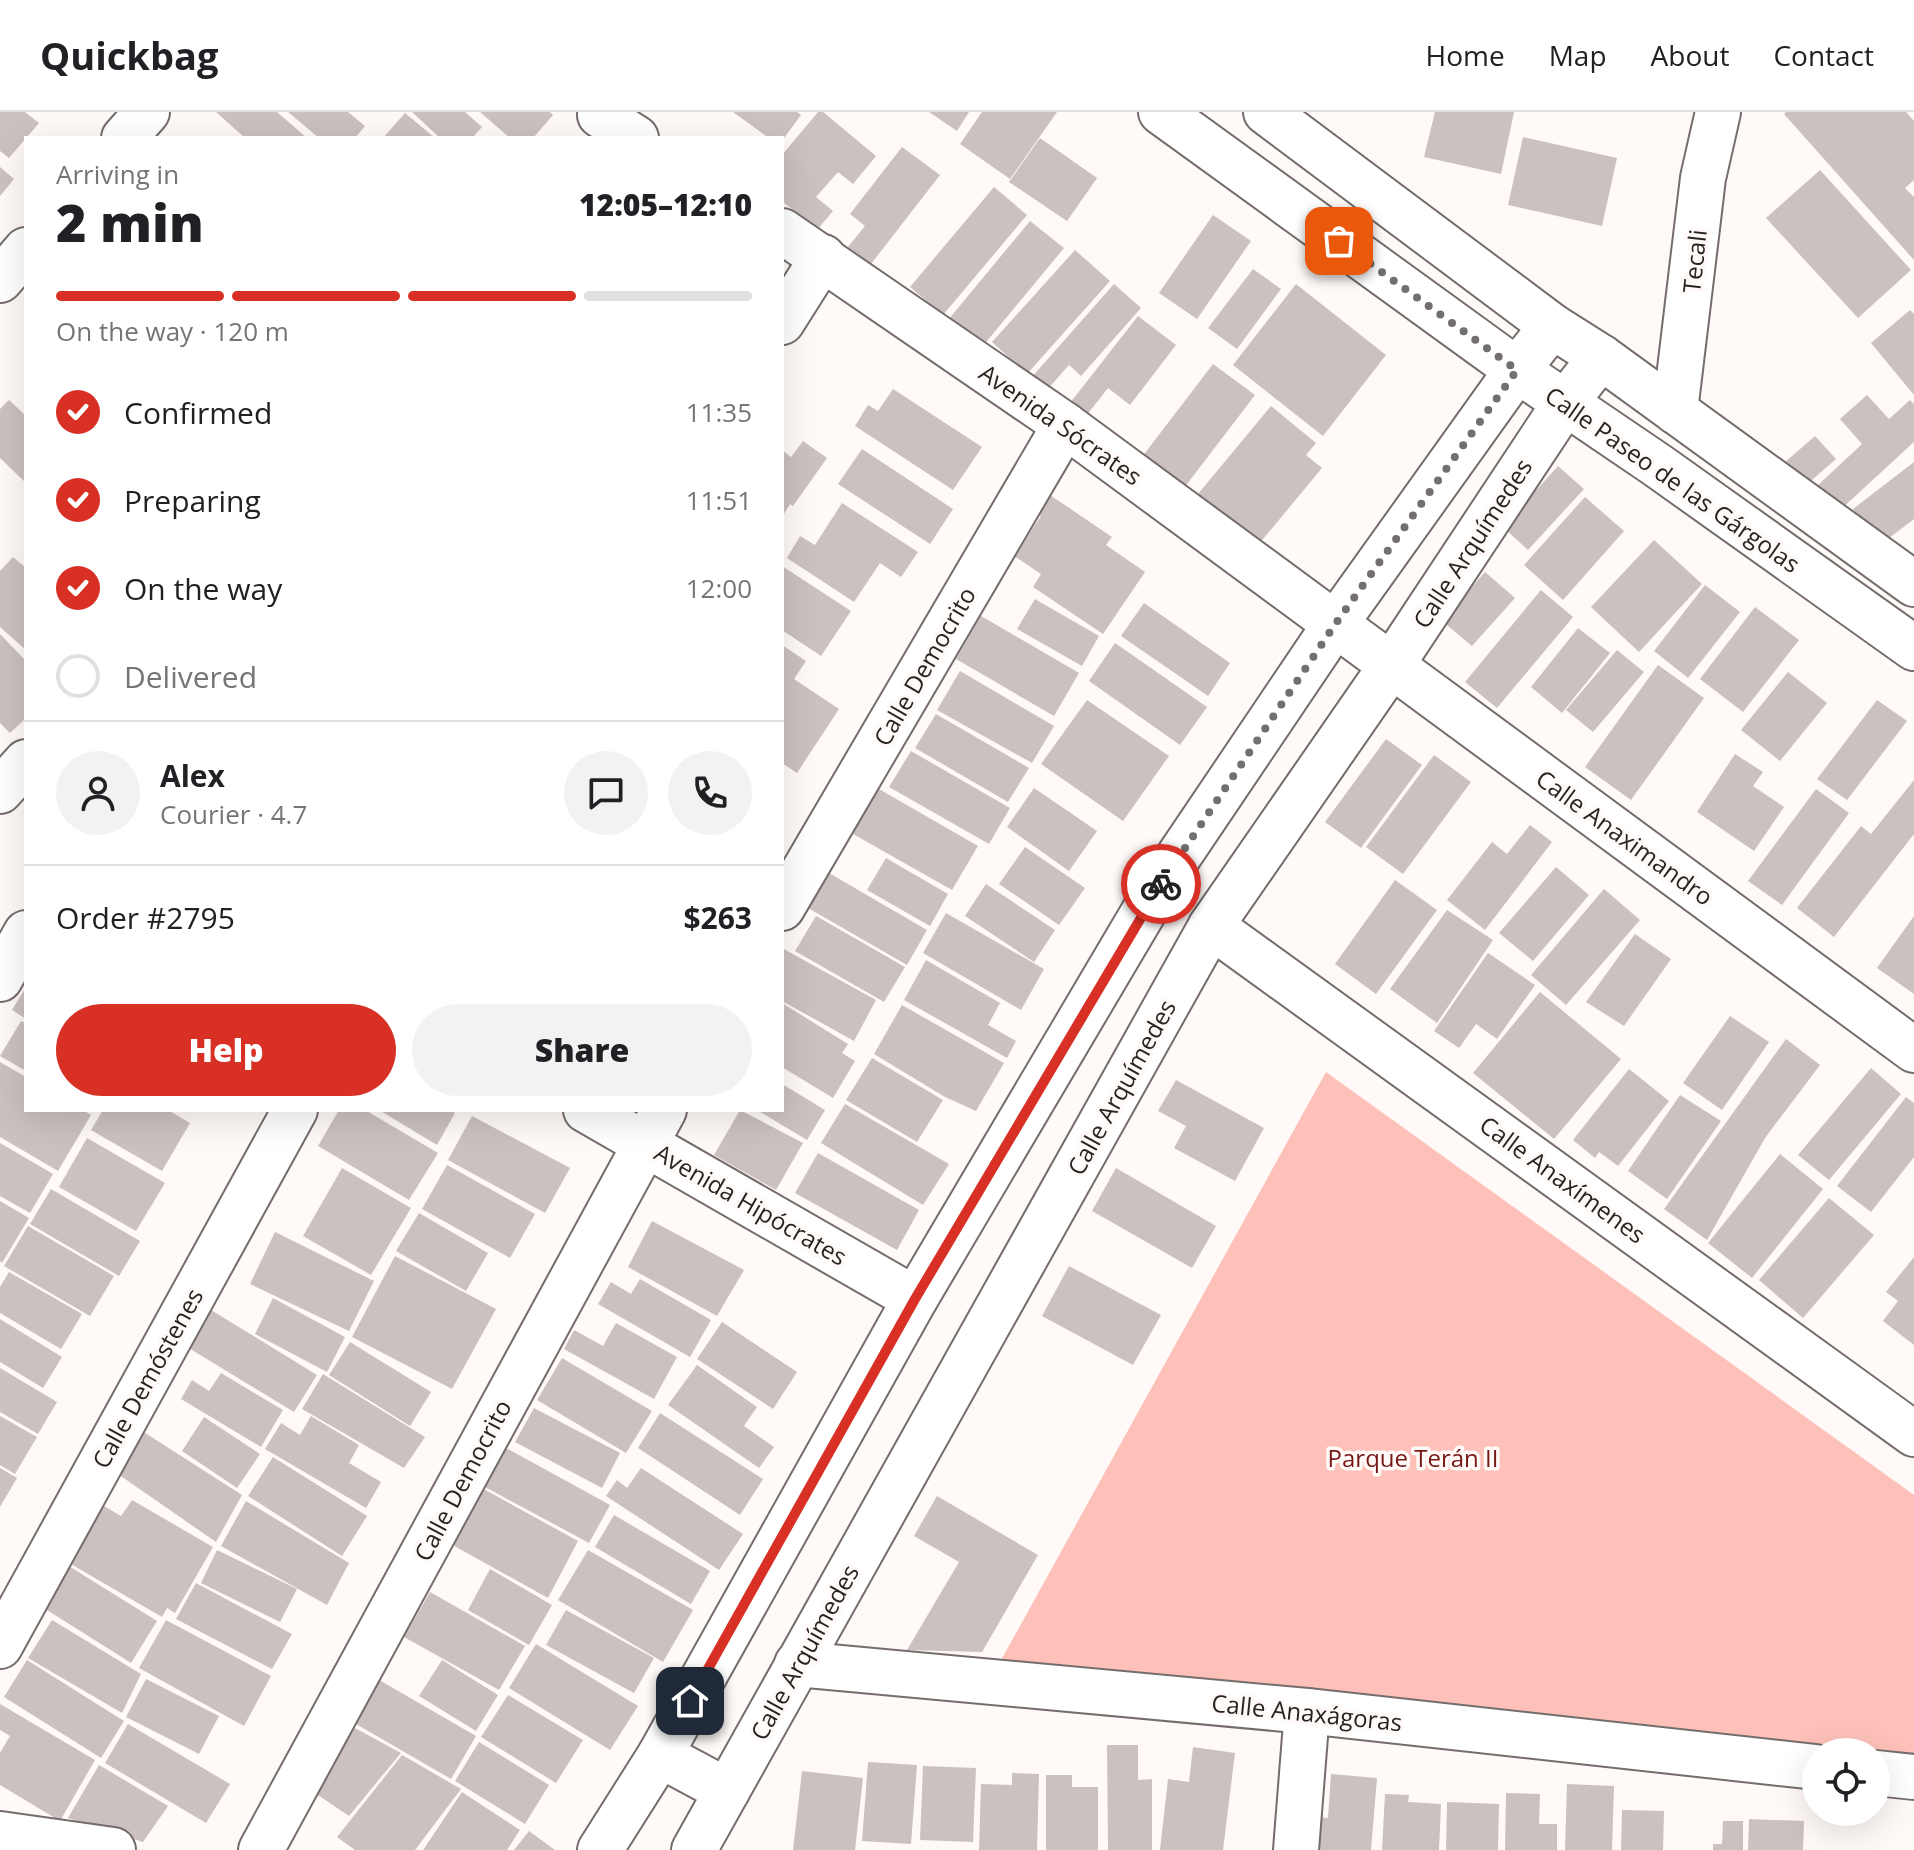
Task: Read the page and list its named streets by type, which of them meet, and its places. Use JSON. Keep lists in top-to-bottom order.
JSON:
{
  "streets": {
    "street": [
      "Tecali",
      "Avenida Sócrates",
      "Calle Paseo de las Gárgolas",
      "Calle Arquímedes",
      "Calle Democrito",
      "Calle Anaximandro",
      "Calle Anaxímenes",
      "Avenida Hipócrates",
      "Calle Demóstenes",
      "Calle Anaxágoras"
    ]
  },
  "crossings": [
    ["Avenida Sócrates", "Calle Democrito"],
    ["Avenida Sócrates", "Calle Anaximandro"],
    ["Calle Paseo de las Gárgolas", "Calle Arquímedes"],
    ["Calle Arquímedes", "Calle Anaximandro"],
    ["Calle Arquímedes", "Calle Anaxímenes"],
    ["Calle Arquímedes", "Calle Anaxágoras"],
    ["Calle Democrito", "Avenida Hipócrates"]
  ],
  "parks": ["Parque Terán II"],
  "page": {
    "header": "Quickbag",
    "nav": [
      "Home",
      "Map",
      "About",
      "Contact"
    ],
    "heading": ["2 min", "Arriving in", "12:05–12:10"],
    "panel": [
      "Alex",
      "Courier · 4.7",
      "Order #2795",
      "$263"
    ],
    "bar": "On the way · 120 m",
    "list": [
      ["Confirmed", "11:35"],
      ["Preparing", "11:51"],
      ["On the way", "12:00"],
      "Delivered"
    ],
    "buttons": ["Help", "Share"]
  }
}
